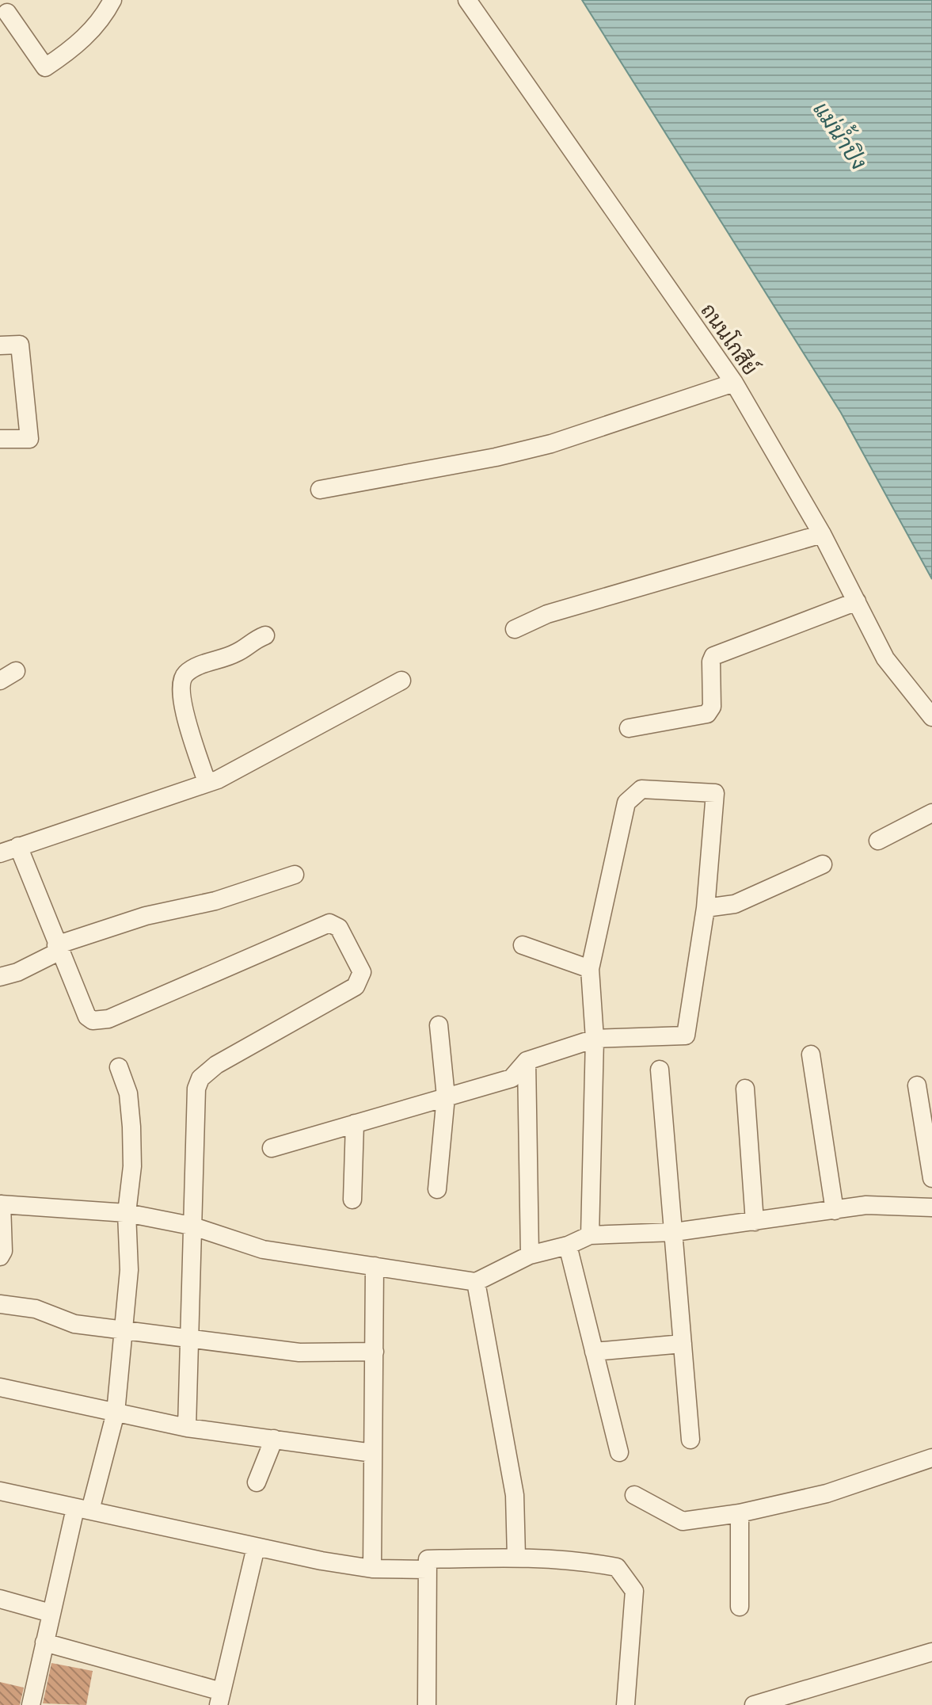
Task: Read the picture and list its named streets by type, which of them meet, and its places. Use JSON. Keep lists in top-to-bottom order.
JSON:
{
  "streets": {
    "street": ["ถนนโกสีย์"]
  },
  "water": ["แม่น้ำปิง"]
}
